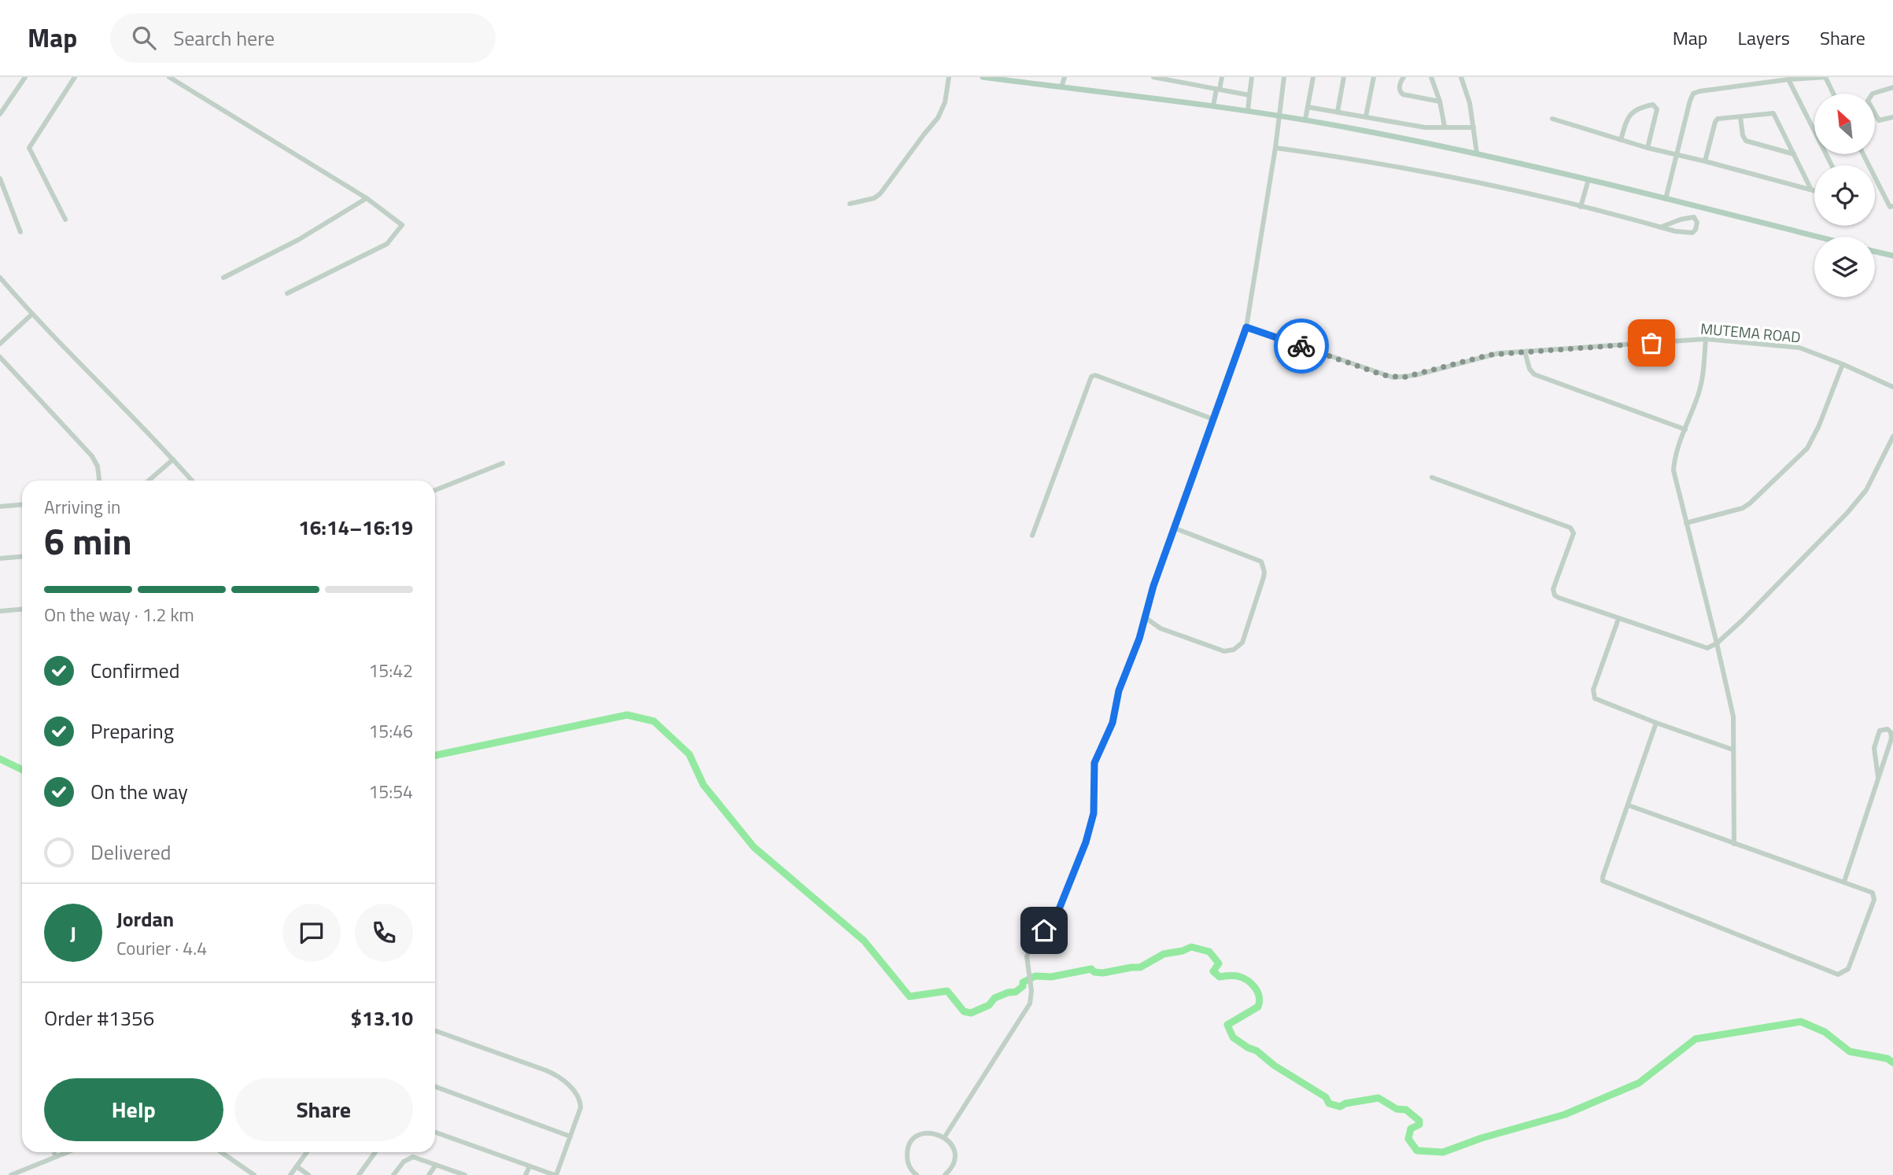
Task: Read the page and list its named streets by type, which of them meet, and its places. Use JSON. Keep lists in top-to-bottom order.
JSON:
{
  "streets": {
    "street": ["MUTEMA ROAD"]
  },
  "north": "top left",
  "page": {
    "header": "Map",
    "search": "Search here",
    "nav": ["Map", "Layers", "Share"],
    "heading": ["6 min", "Arriving in", "16:14–16:19"],
    "panel": [
      "Jordan",
      "Courier · 4.4",
      "Order #1356",
      "$13.10"
    ],
    "bar": "On the way · 1.2 km",
    "list": [
      ["Confirmed", "15:42"],
      ["Preparing", "15:46"],
      ["On the way", "15:54"],
      "Delivered"
    ],
    "round": "J",
    "buttons": ["Help", "Share"]
  }
}
